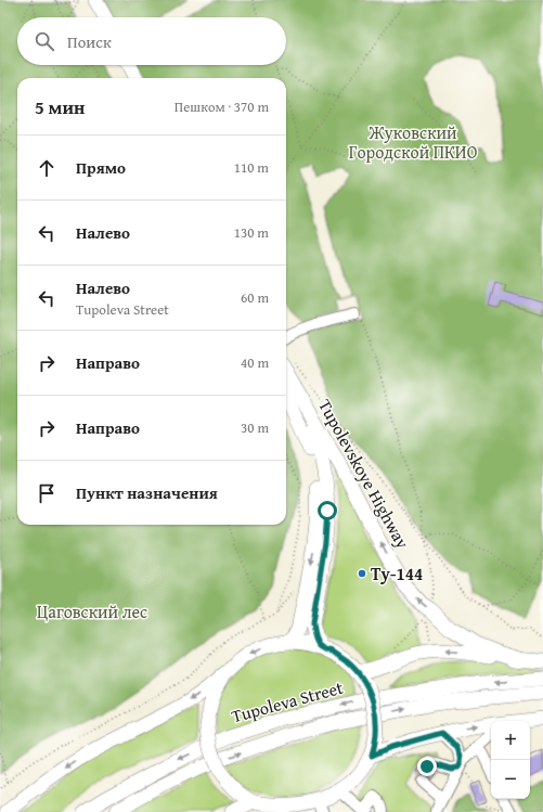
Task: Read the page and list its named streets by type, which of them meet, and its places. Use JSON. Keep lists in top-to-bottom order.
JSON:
{
  "streets": {
    "main road": ["Tupolevskoye Highway", "Tupoleva Street"]
  },
  "parks": ["Жуковский Городской ПКИО", "Цаговский лес"],
  "places": ["Ty-144"],
  "page": {
    "search": "Поиск",
    "heading": ["5 мин", "Пешком · 370 m"],
    "list": [
      ["Прямо", "110 m"],
      ["Налево", "130 m"],
      ["Налево", "Tupoleva Street", "60 m"],
      ["Направо", "40 m"],
      ["Направо", "30 m"],
      "Пункт назначения"
    ],
    "map_buttons": ["+", "−"]
  }
}
